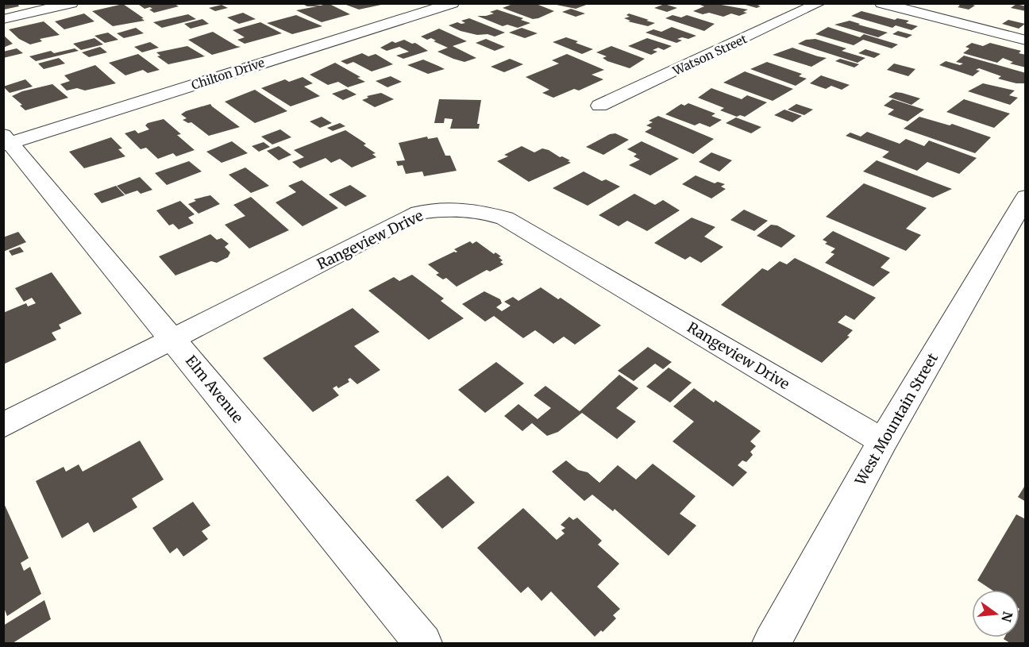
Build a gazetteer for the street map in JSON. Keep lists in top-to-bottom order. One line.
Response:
{"streets":{"street":["Watson Street","Chilton Drive","Rangeview Drive","Elm Avenue","West Mountain Street"]},"crossings":[["Chilton Drive","Elm Avenue"],["Rangeview Drive","Elm Avenue"],["Rangeview Drive","West Mountain Street"]],"north":"right"}
